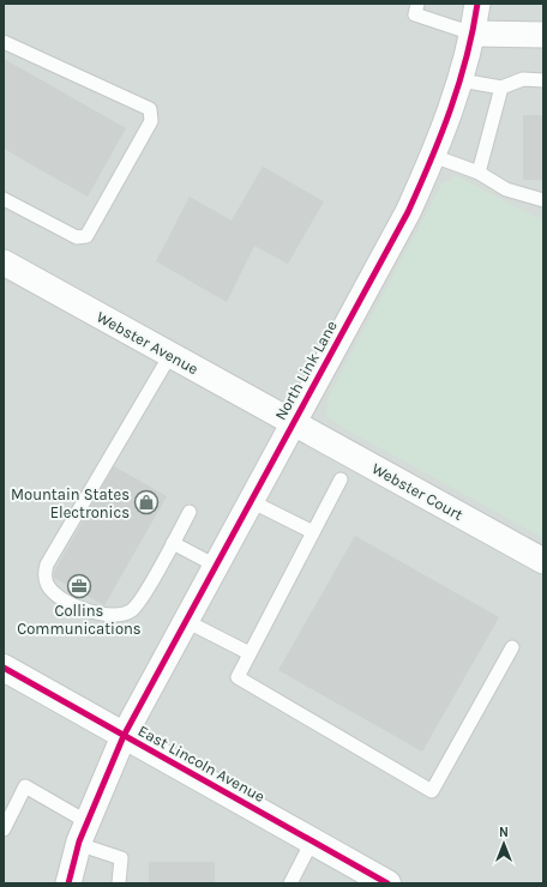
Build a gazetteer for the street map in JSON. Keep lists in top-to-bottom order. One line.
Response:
{"streets":{"street":["Webster Avenue","North Link Lane","Webster Court","East Lincoln Avenue"]},"crossings":[["Webster Avenue","North Link Lane"],["Webster Avenue","Webster Court"],["North Link Lane","Webster Court"],["North Link Lane","East Lincoln Avenue"]],"places":{"shop":["Mountain States Electronics"],"office":["Collins Communications"]},"north":"top"}
